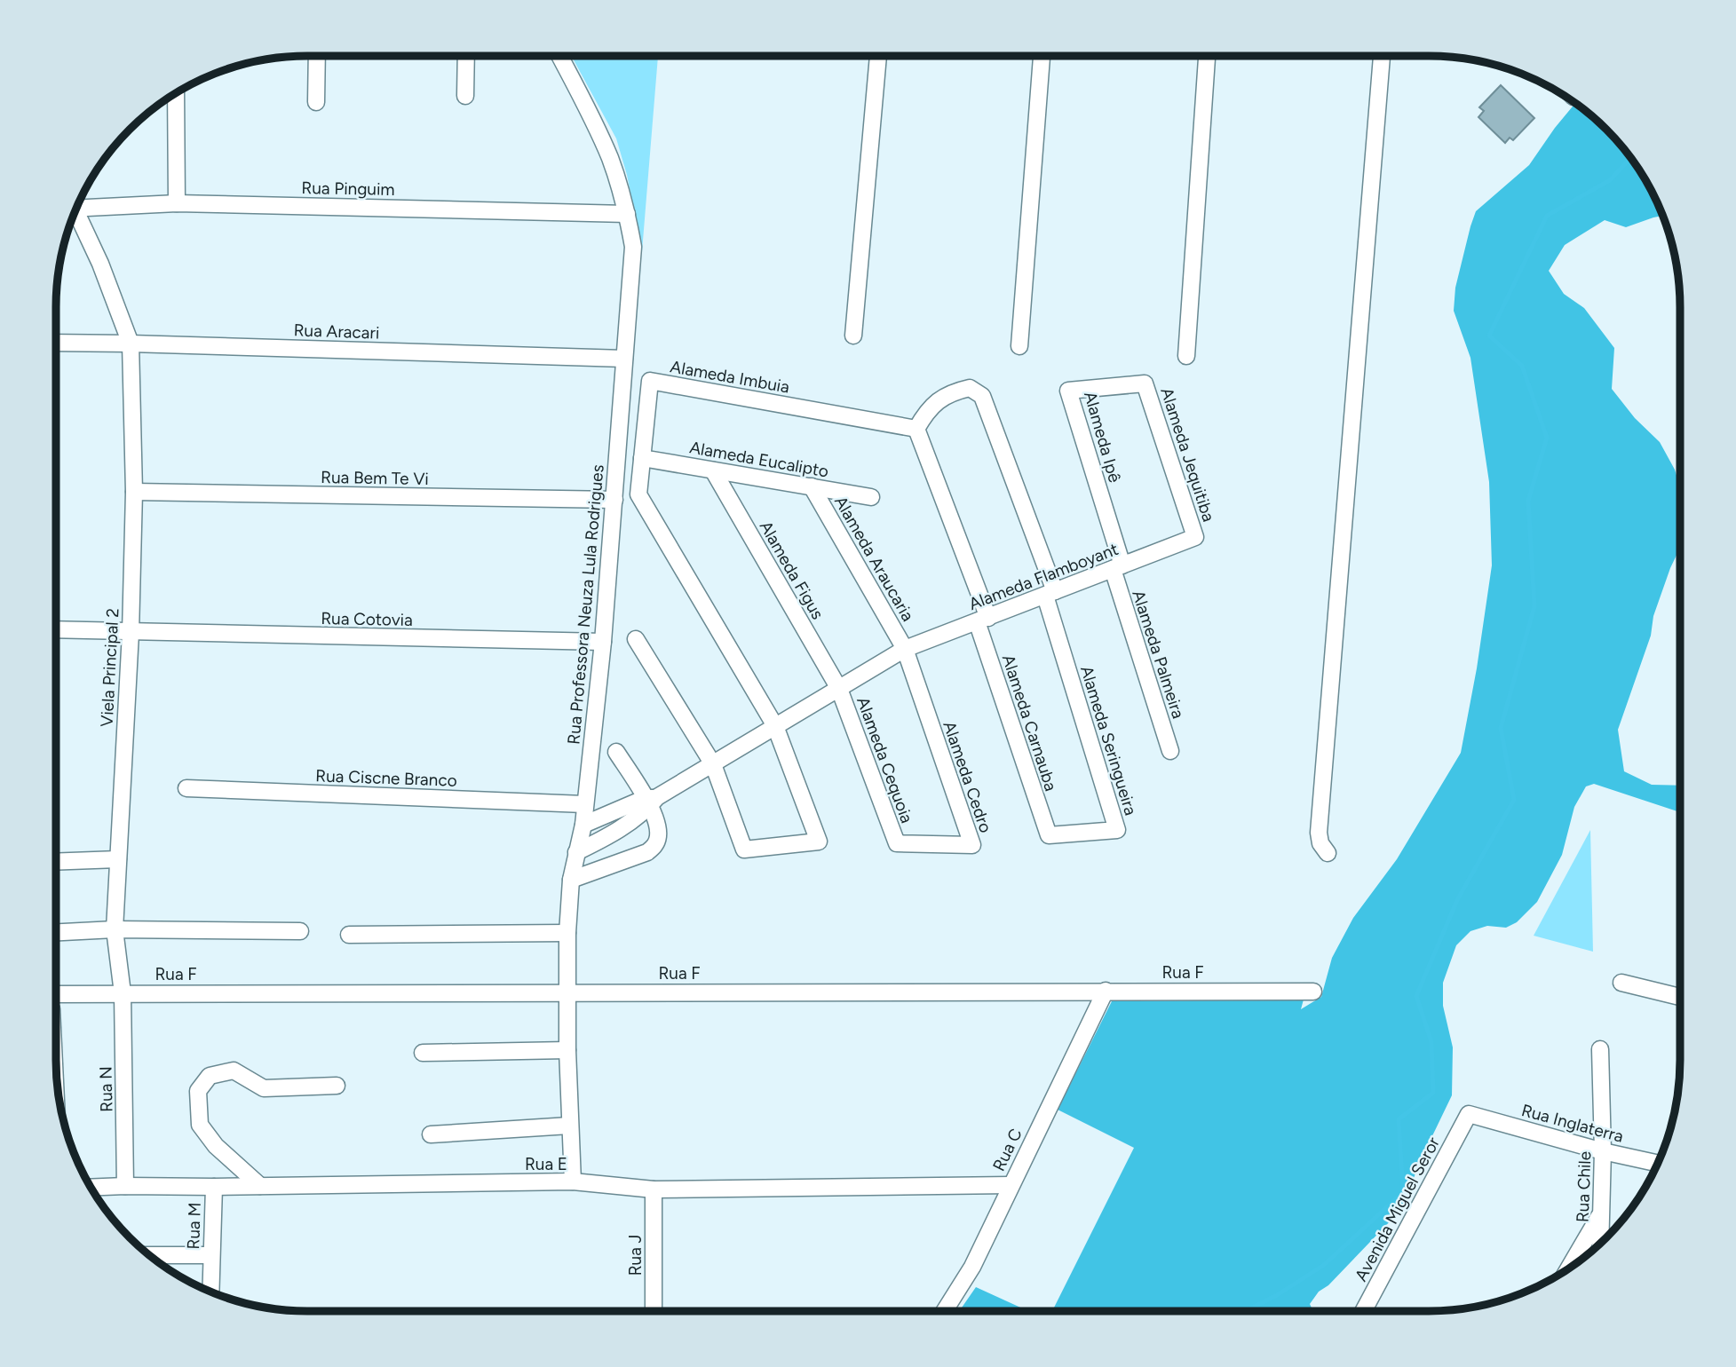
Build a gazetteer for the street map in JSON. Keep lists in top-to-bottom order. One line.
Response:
{"streets":{"street":["Rua Pinguim","Rua Aracari","Alameda Imbuia","Alameda Ipê","Alameda Jequitiba","Alameda Eucalipto","Rua Bem Te Vi","Alameda Araucaria","Alameda Figus","Alameda Flamboyant","Rua Professora Neuza Lula Rodrigues","Rua Cotovia","Alameda Palmeira","Viela Principal 2","Alameda Carnauba","Alameda Seringueira","Alameda Cequoia","Alameda Cedro","Rua Ciscne Branco","Rua F","Rua N","Rua Inglaterra","Rua C","Rua E","Rua Chile","Avenida Miguel Seror","Rua M","Rua J"]},"crossings":[["Rua Pinguim","Rua Professora Neuza Lula Rodrigues"],["Rua Aracari","Rua Professora Neuza Lula Rodrigues"],["Rua Aracari","Viela Principal 2"],["Alameda Imbuia","Alameda Eucalipto"],["Alameda Imbuia","Alameda Flamboyant"],["Alameda Imbuia","Alameda Carnauba"],["Alameda Ipê","Alameda Jequitiba"],["Alameda Ipê","Alameda Flamboyant"],["Alameda Ipê","Alameda Palmeira"],["Alameda Jequitiba","Alameda Flamboyant"],["Alameda Eucalipto","Alameda Araucaria"],["Alameda Eucalipto","Alameda Figus"],["Rua Bem Te Vi","Rua Professora Neuza Lula Rodrigues"],["Rua Bem Te Vi","Viela Principal 2"],["Alameda Araucaria","Alameda Flamboyant"],["Alameda Araucaria","Alameda Cedro"],["Alameda Figus","Alameda Flamboyant"],["Alameda Figus","Alameda Cequoia"],["Alameda Flamboyant","Alameda Palmeira"],["Alameda Flamboyant","Alameda Carnauba"],["Alameda Flamboyant","Alameda Seringueira"],["Alameda Flamboyant","Alameda Cequoia"],["Alameda Flamboyant","Alameda Cedro"],["Rua Professora Neuza Lula Rodrigues","Rua Cotovia"],["Rua Professora Neuza Lula Rodrigues","Rua Ciscne Branco"],["Rua Professora Neuza Lula Rodrigues","Rua F"],["Rua Professora Neuza Lula Rodrigues","Rua E"],["Rua Cotovia","Viela Principal 2"],["Viela Principal 2","Rua F"],["Viela Principal 2","Rua N"],["Alameda Carnauba","Alameda Seringueira"],["Alameda Cequoia","Alameda Cedro"],["Rua F","Rua N"],["Rua F","Rua C"],["Rua N","Rua E"],["Rua Inglaterra","Rua Chile"],["Rua Inglaterra","Avenida Miguel Seror"],["Rua C","Rua E"],["Rua E","Rua M"],["Rua E","Rua J"]]}
